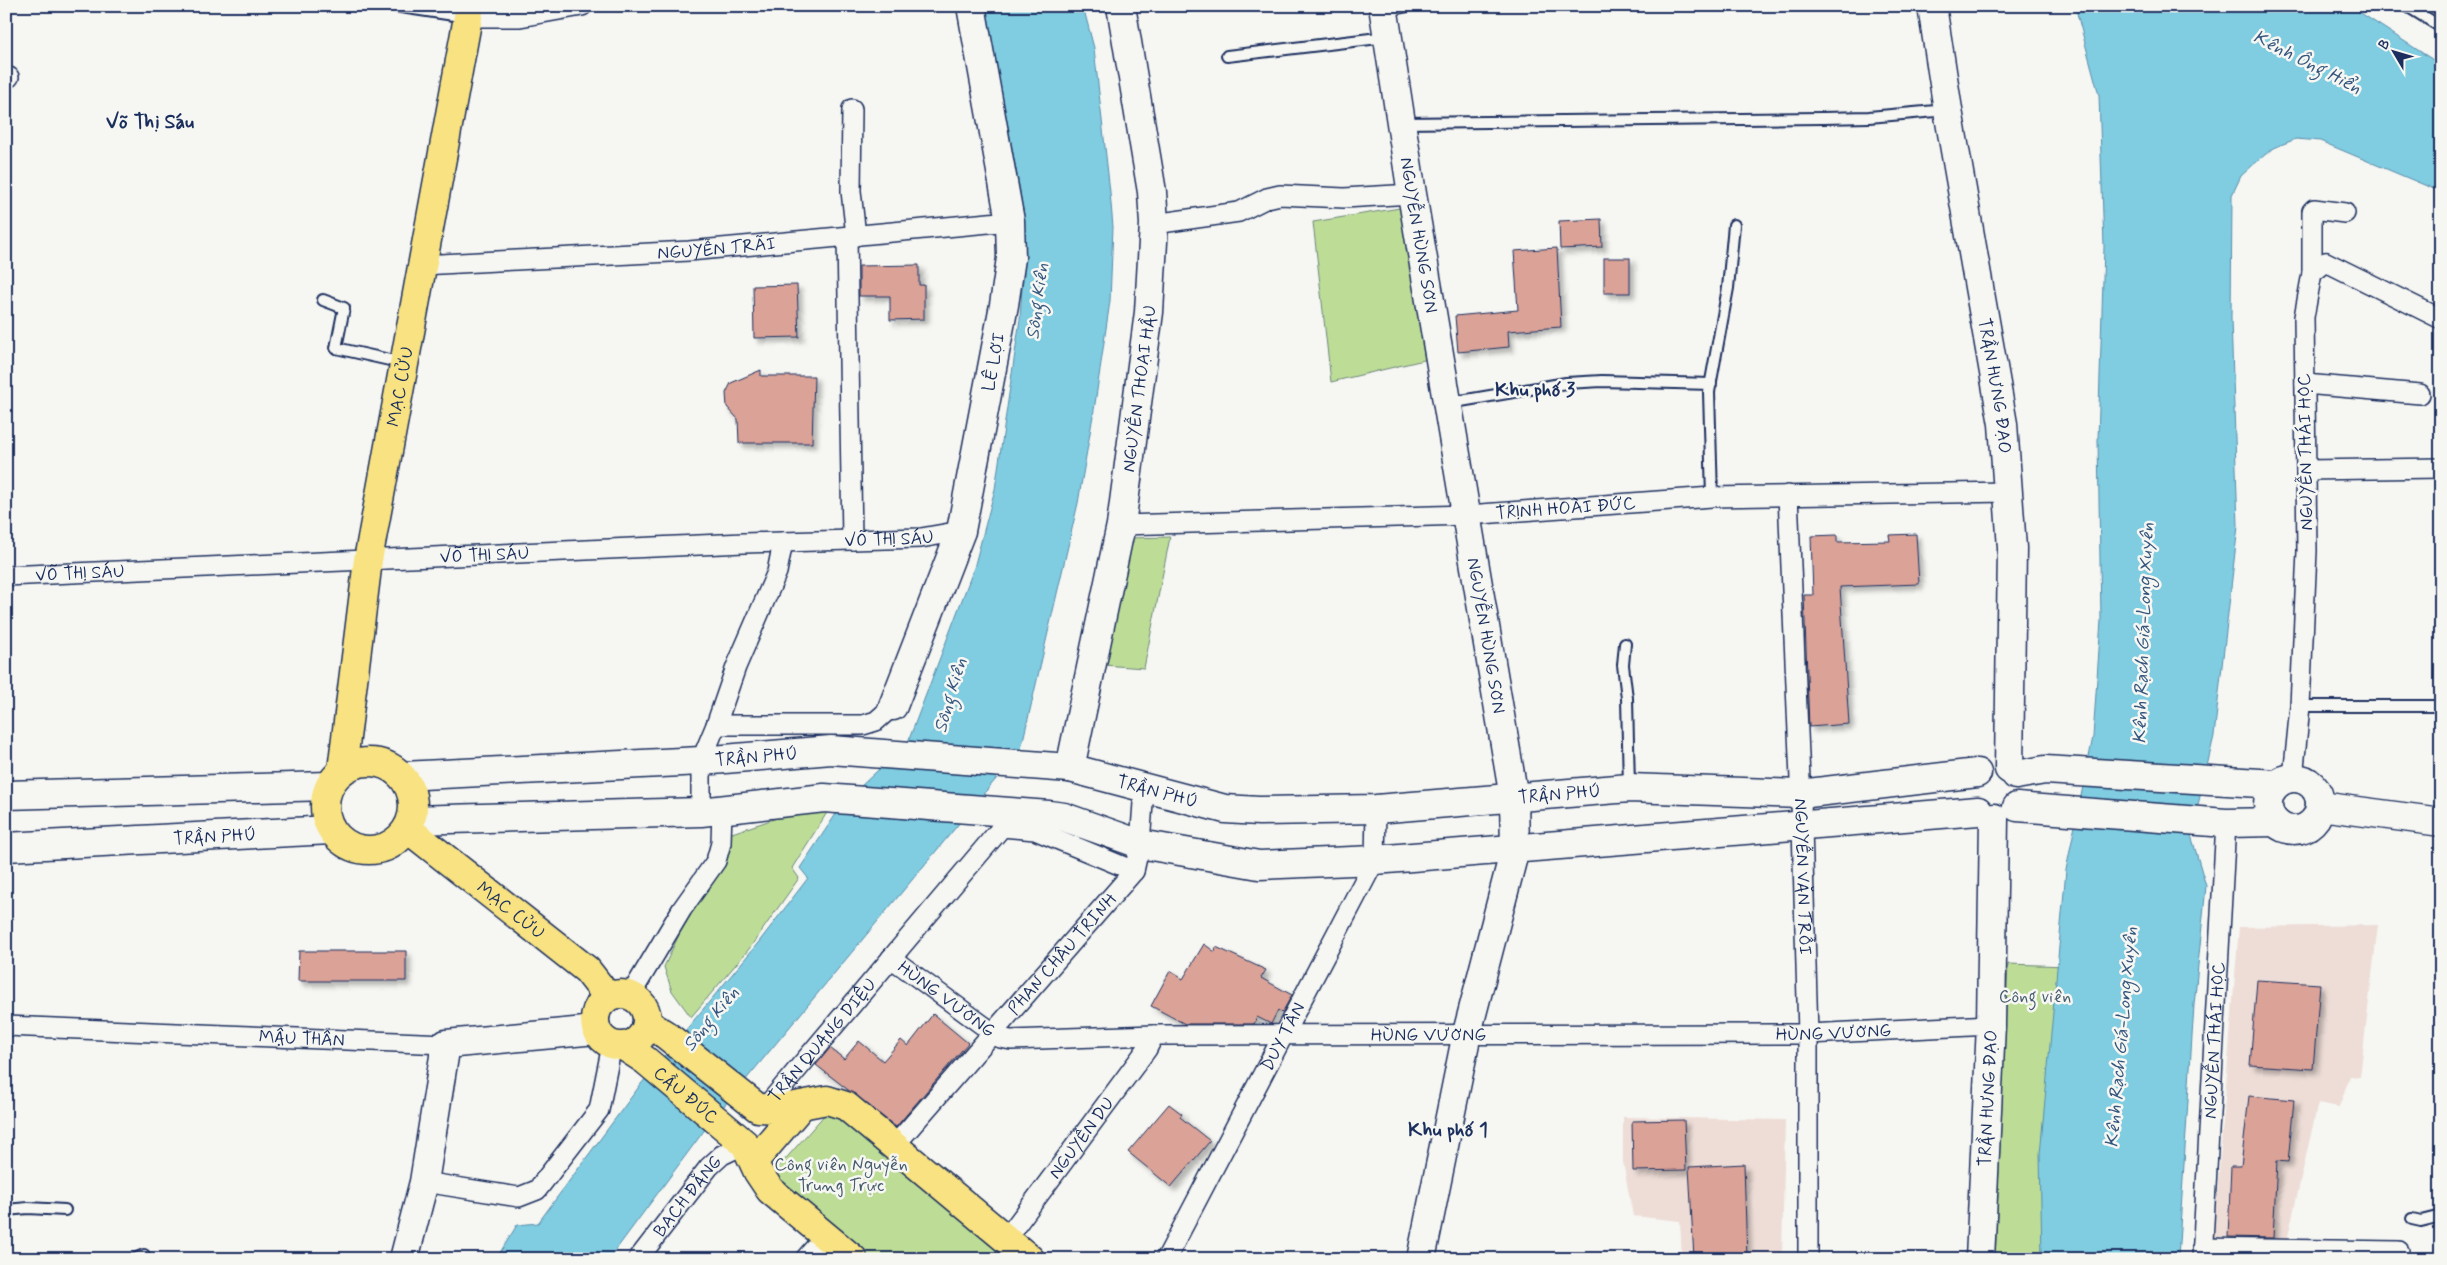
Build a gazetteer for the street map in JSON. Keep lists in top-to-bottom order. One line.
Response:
{"streets":{"main road":["NGUYỄN HÙNG SƠN","LÊ LỢI","TRẦN HƯNG ĐẠO","MẠC CỬU","NGUYỄN THOẠI HẦU","TRẦN PHÚ","MẬU THÂN","CẦU ĐÚC"],"street":["NGUYỄN TRÃI","NGUYỄN THÁI HỌC","TRỊNH HOÀI ĐỨC","VÕ THỊ SÁU","NGUYỄN VĂN TRỖI","PHAN CHÂU TRINH","HÙNG VƯƠNG","DUY TÂN","TRẦN QUANG DIỆU","NGUYỄN DU","BẠCH ĐẰNG"]},"crossings":[["NGUYỄN HÙNG SƠN","TRỊNH HOÀI ĐỨC"],["NGUYỄN HÙNG SƠN","TRẦN PHÚ"],["NGUYỄN HÙNG SƠN","HÙNG VƯƠNG"],["NGUYỄN TRÃI","LÊ LỢI"],["NGUYỄN TRÃI","MẠC CỬU"],["LÊ LỢI","VÕ THỊ SÁU"],["TRẦN HƯNG ĐẠO","TRỊNH HOÀI ĐỨC"],["TRẦN HƯNG ĐẠO","TRẦN PHÚ"],["TRẦN HƯNG ĐẠO","HÙNG VƯƠNG"],["MẠC CỬU","VÕ THỊ SÁU"],["MẠC CỬU","TRẦN PHÚ"],["MẠC CỬU","CẦU ĐÚC"],["NGUYỄN THOẠI HẦU","TRỊNH HOÀI ĐỨC"],["NGUYỄN THOẠI HẦU","TRẦN PHÚ"],["TRỊNH HOÀI ĐỨC","NGUYỄN VĂN TRỖI"],["TRẦN PHÚ","NGUYỄN VĂN TRỖI"],["TRẦN PHÚ","PHAN CHÂU TRINH"],["TRẦN PHÚ","DUY TÂN"],["NGUYỄN VĂN TRỖI","HÙNG VƯƠNG"],["PHAN CHÂU TRINH","HÙNG VƯƠNG"],["PHAN CHÂU TRINH","TRẦN QUANG DIỆU"],["HÙNG VƯƠNG","DUY TÂN"],["HÙNG VƯƠNG","TRẦN QUANG DIỆU"],["HÙNG VƯƠNG","NGUYỄN DU"],["MẬU THÂN","CẦU ĐÚC"],["TRẦN QUANG DIỆU","CẦU ĐÚC"],["CẦU ĐÚC","BẠCH ĐẰNG"]],"districts":["Võ Thị Sáu","Khu phố 3","Khu phố 1"],"water":["Kênh Ông Hiển","Sông Kiên","Kênh Rạch Giá-Long Xuyên"],"parks":["Công viên","Công viên Nguyễn Trung Trực"],"north":"top left"}
